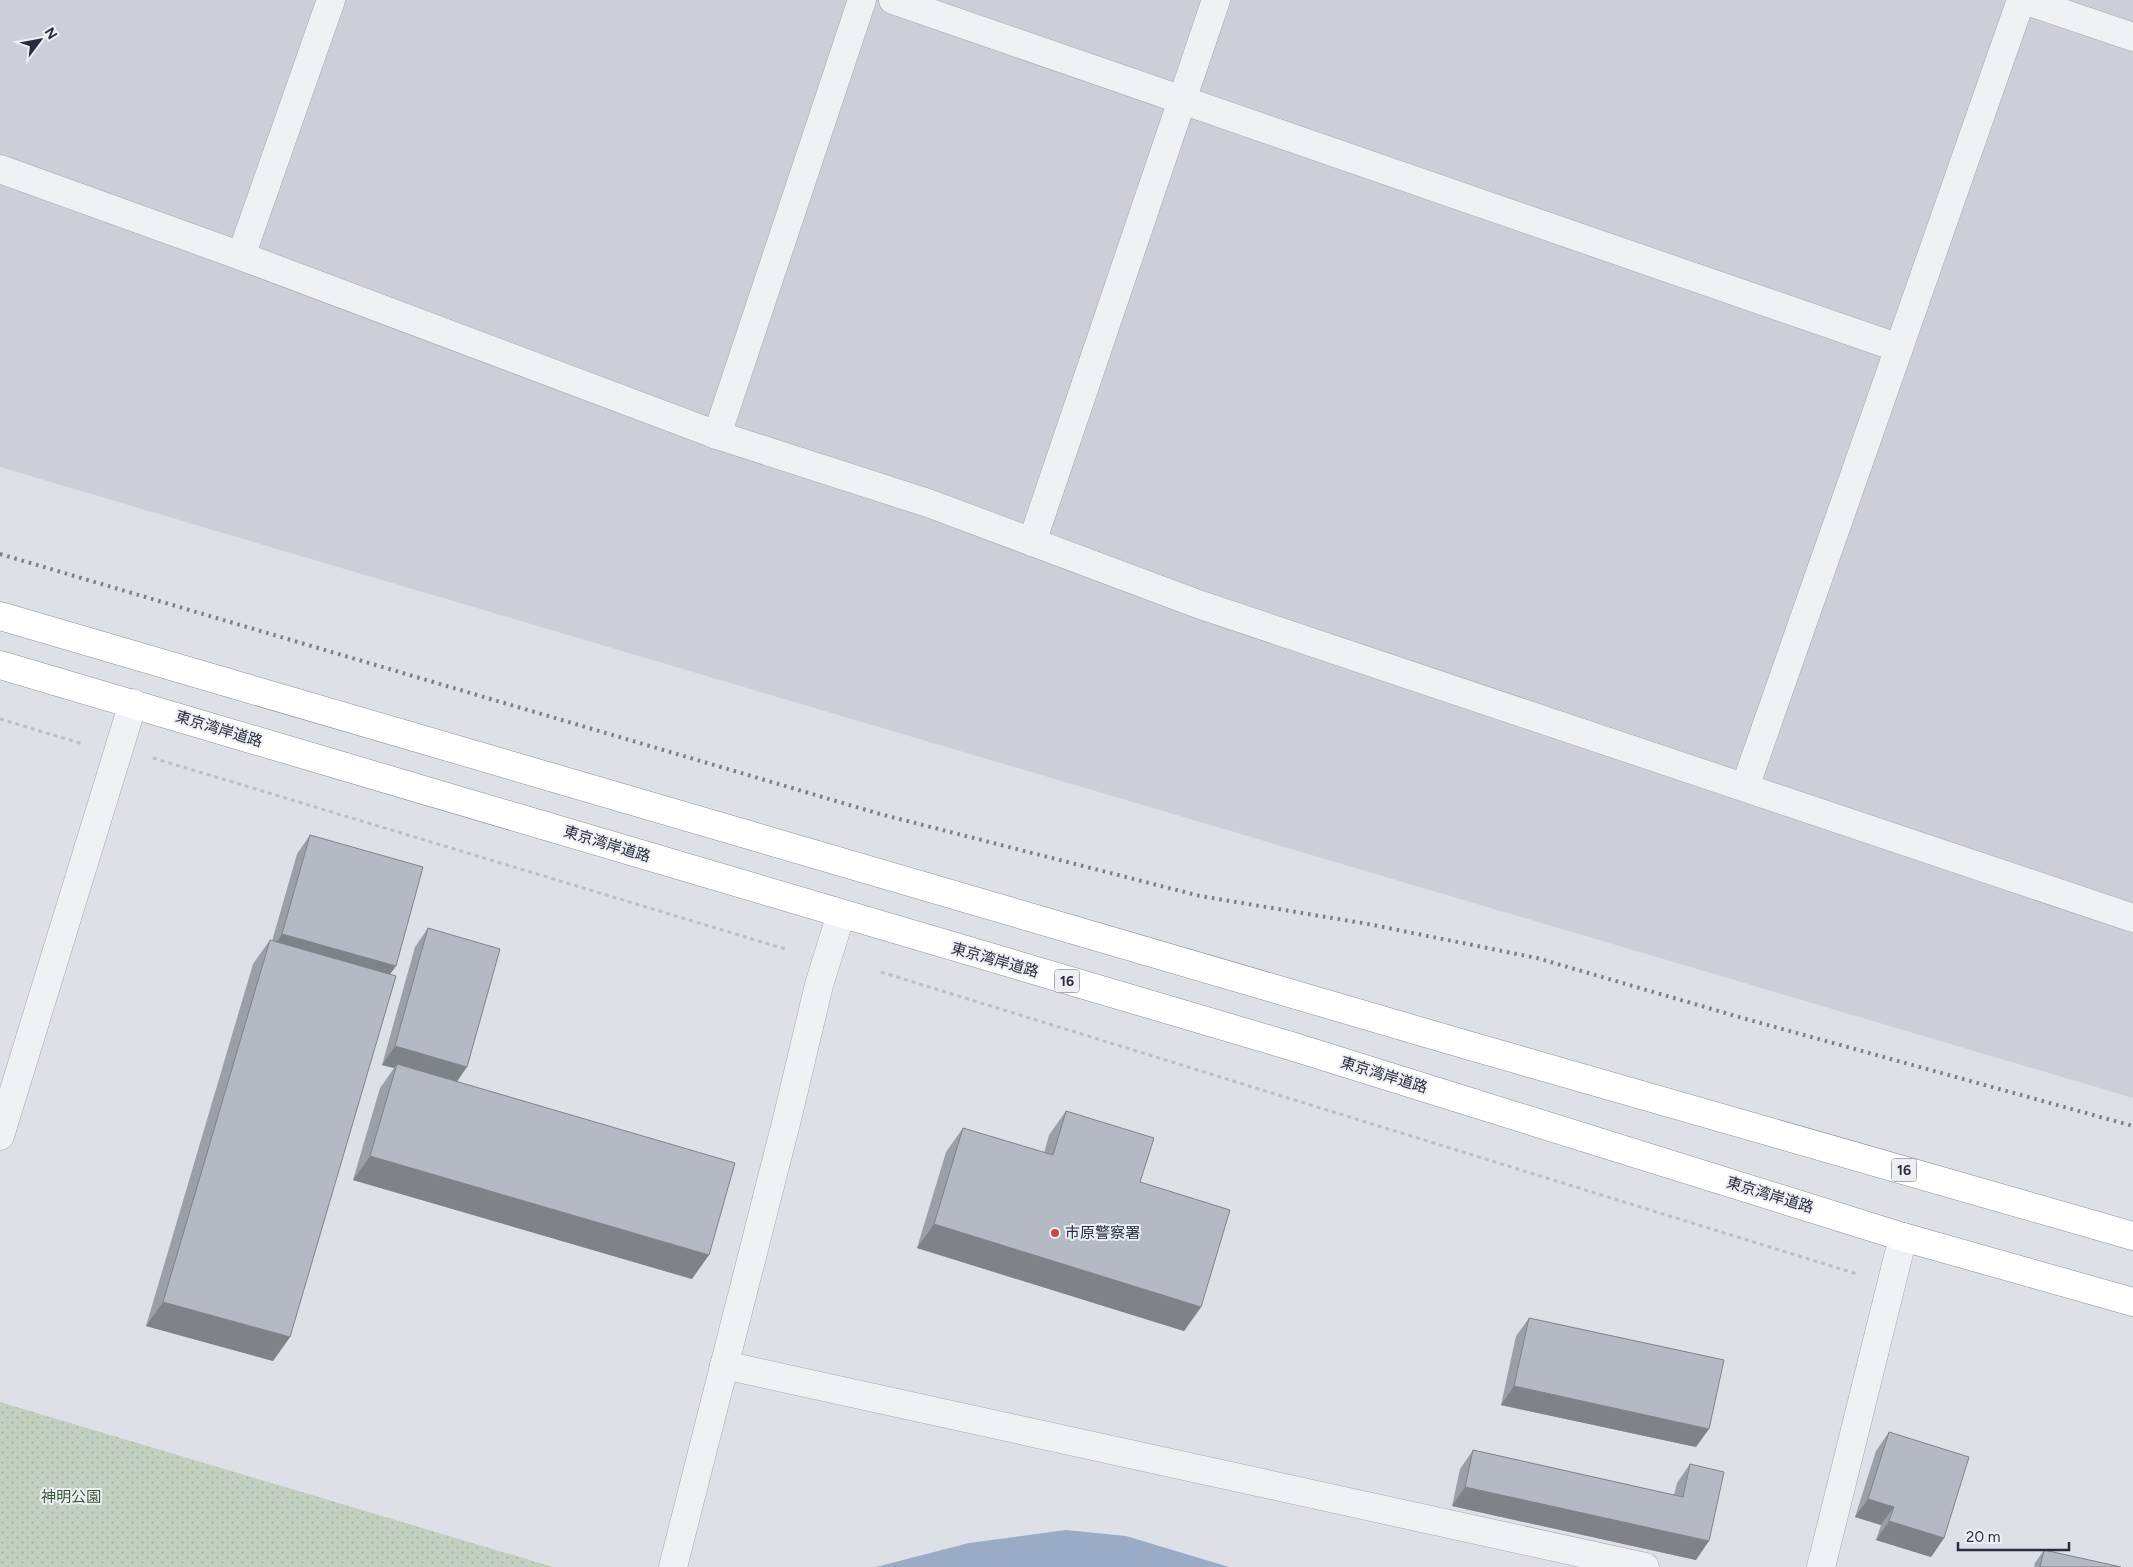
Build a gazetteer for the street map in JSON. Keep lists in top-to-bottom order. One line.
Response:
{"streets":{"highway":["東京湾岸道路","16"]},"parks":["神明公園"],"places":["市原警察署"],"scale_bar":"20 m","north":"top right"}
